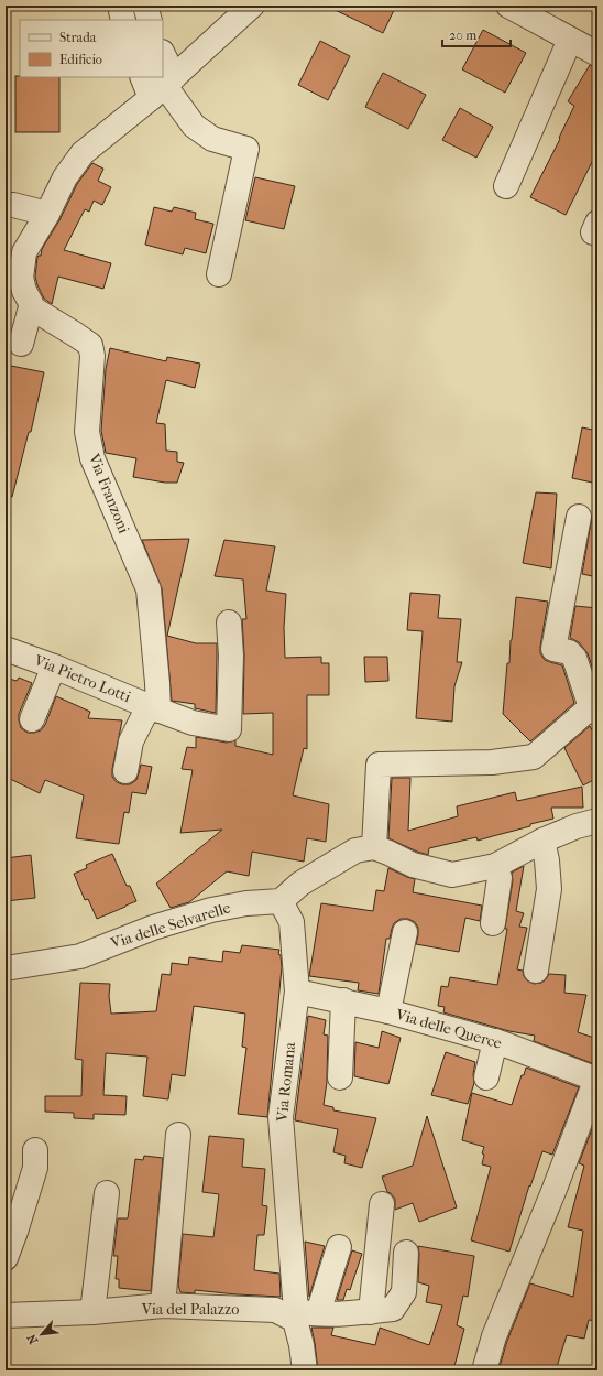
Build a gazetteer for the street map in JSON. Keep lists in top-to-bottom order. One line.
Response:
{"streets":{"street":["Via Franzoni","Via Pietro Lotti","Via delle Selvarelle","Via delle Querce","Via Romana","Via del Palazzo"]},"crossings":[["Via Franzoni","Via Pietro Lotti"],["Via delle Selvarelle","Via Romana"],["Via delle Querce","Via Romana"],["Via Romana","Via del Palazzo"]],"legend":["Strada","Edificio"],"scale_bar":"20 m","north":"bottom left"}
